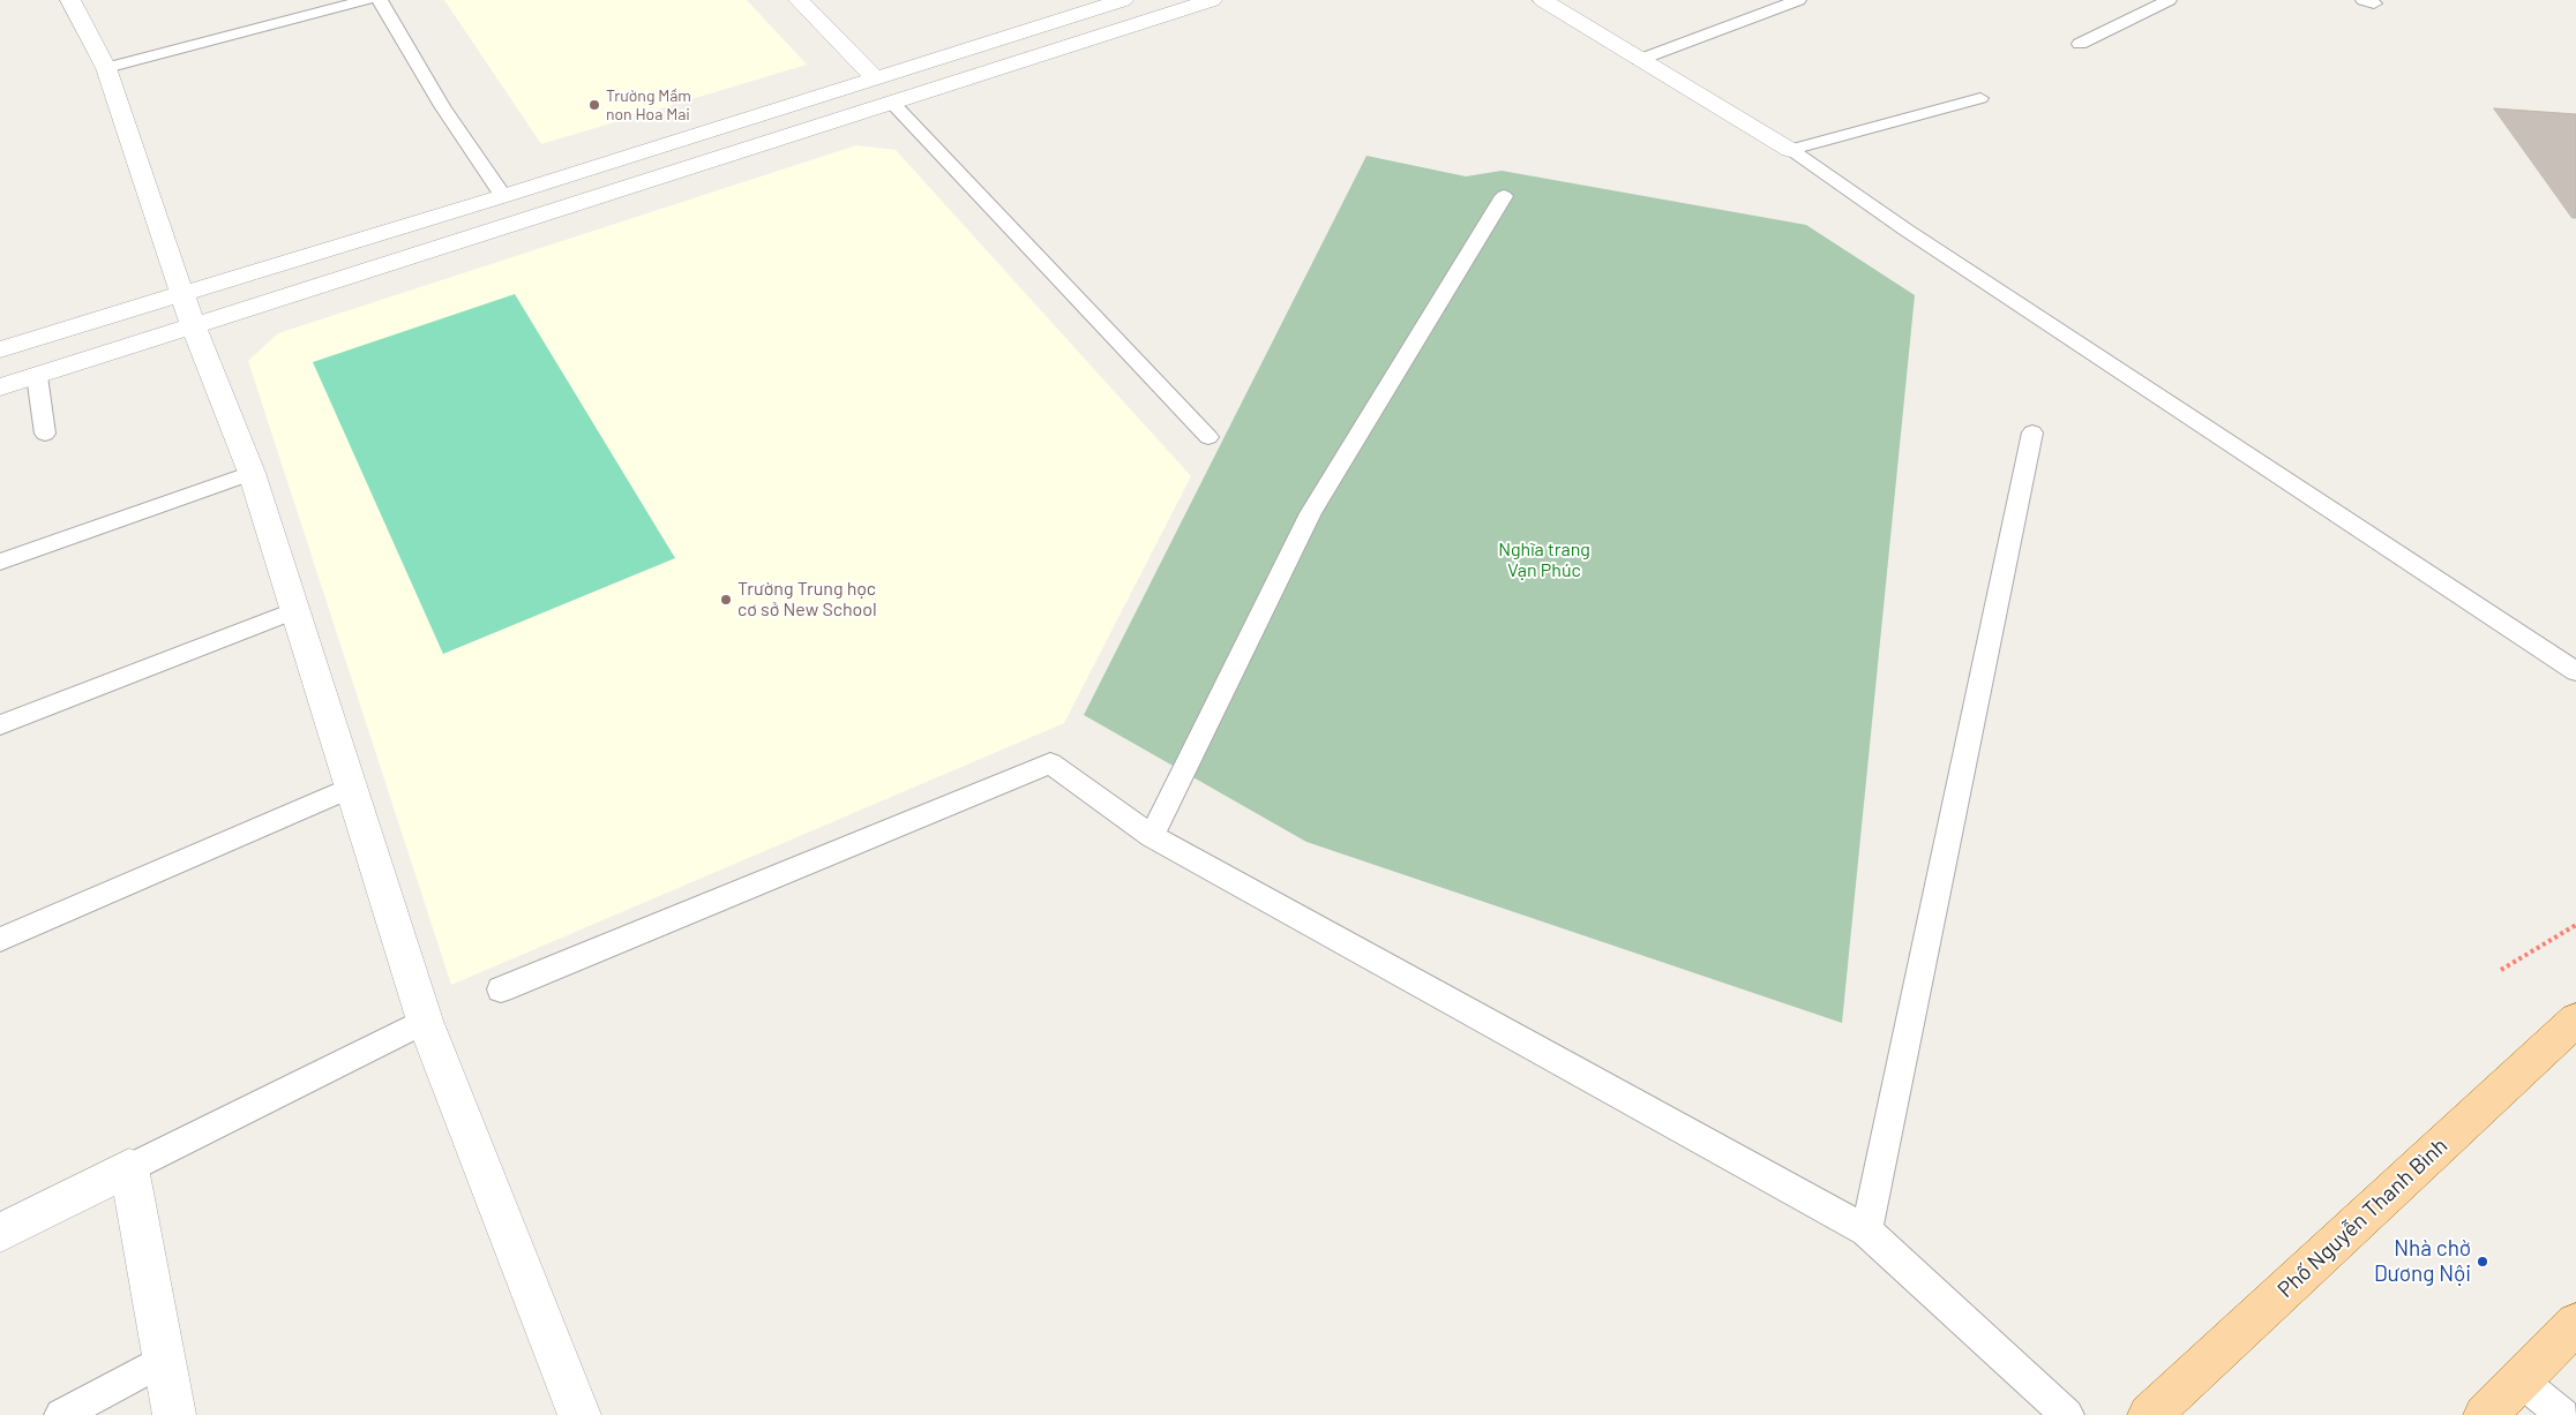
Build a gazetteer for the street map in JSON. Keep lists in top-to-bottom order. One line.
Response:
{"streets":{"main road":["Phố Nguyễn Thanh Bình"]},"parks":["Nghĩa trang Vạn Phúc"],"places":["Trường Mầm non Hoa Mai","Trường Trung học cơ sở New School","Nhà chờ Dương Nội"]}
